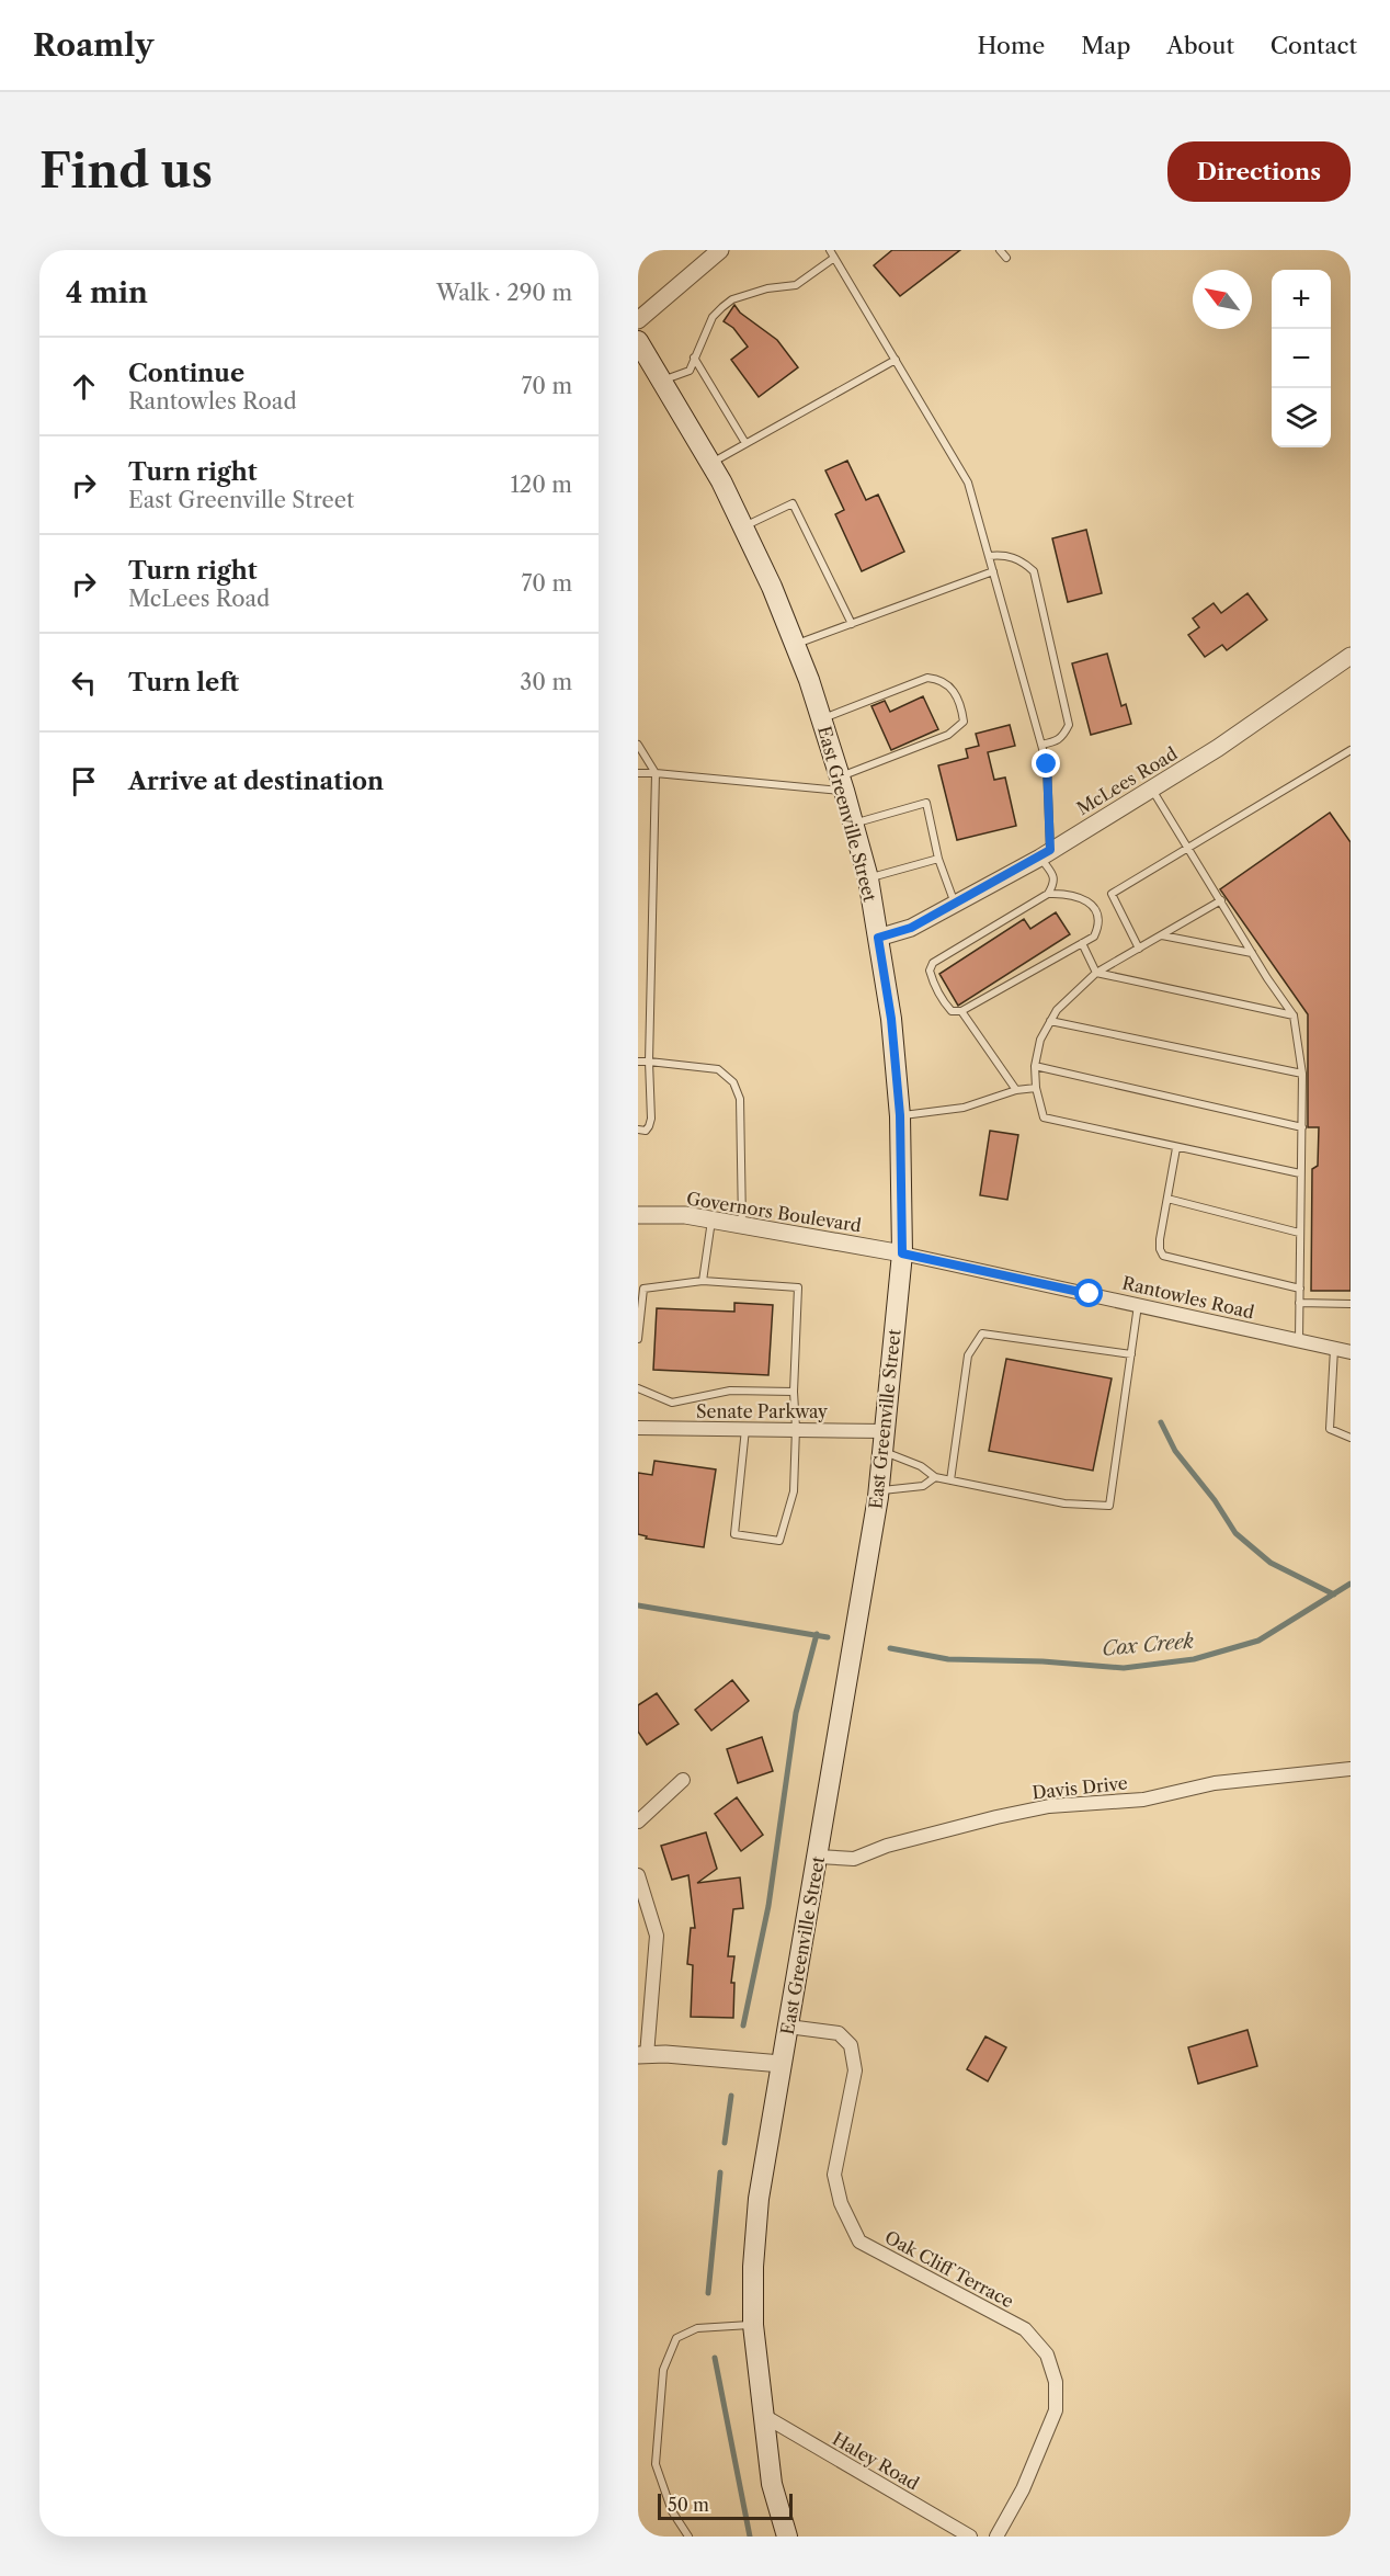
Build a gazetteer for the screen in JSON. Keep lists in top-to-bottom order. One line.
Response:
{"streets":{"main road":["East Greenville Street"],"street":["McLees Road","Governors Boulevard","Rantowles Road","Senate Parkway","Davis Drive","Oak Cliff Terrace","Haley Road"]},"crossings":[["McLees Road","East Greenville Street"],["East Greenville Street","Governors Boulevard"],["East Greenville Street","Rantowles Road"],["East Greenville Street","Senate Parkway"],["East Greenville Street","Davis Drive"],["East Greenville Street","Oak Cliff Terrace"],["East Greenville Street","Haley Road"],["Governors Boulevard","Rantowles Road"]],"water":["Cox Creek"],"scale_bar":"50 m","north":"top left","page":{"header":"Roamly","nav":["Home","Map","About","Contact"],"buttons":"Directions","title":"Find us","heading":["4 min","Walk · 290 m"],"map_buttons":["+","−"],"list":[["Continue","Rantowles Road","70 m"],["Turn right","East Greenville Street","120 m"],["Turn right","McLees Road","70 m"],["Turn left","30 m"],"Arrive at destination"],"scale":"50 m"}}
